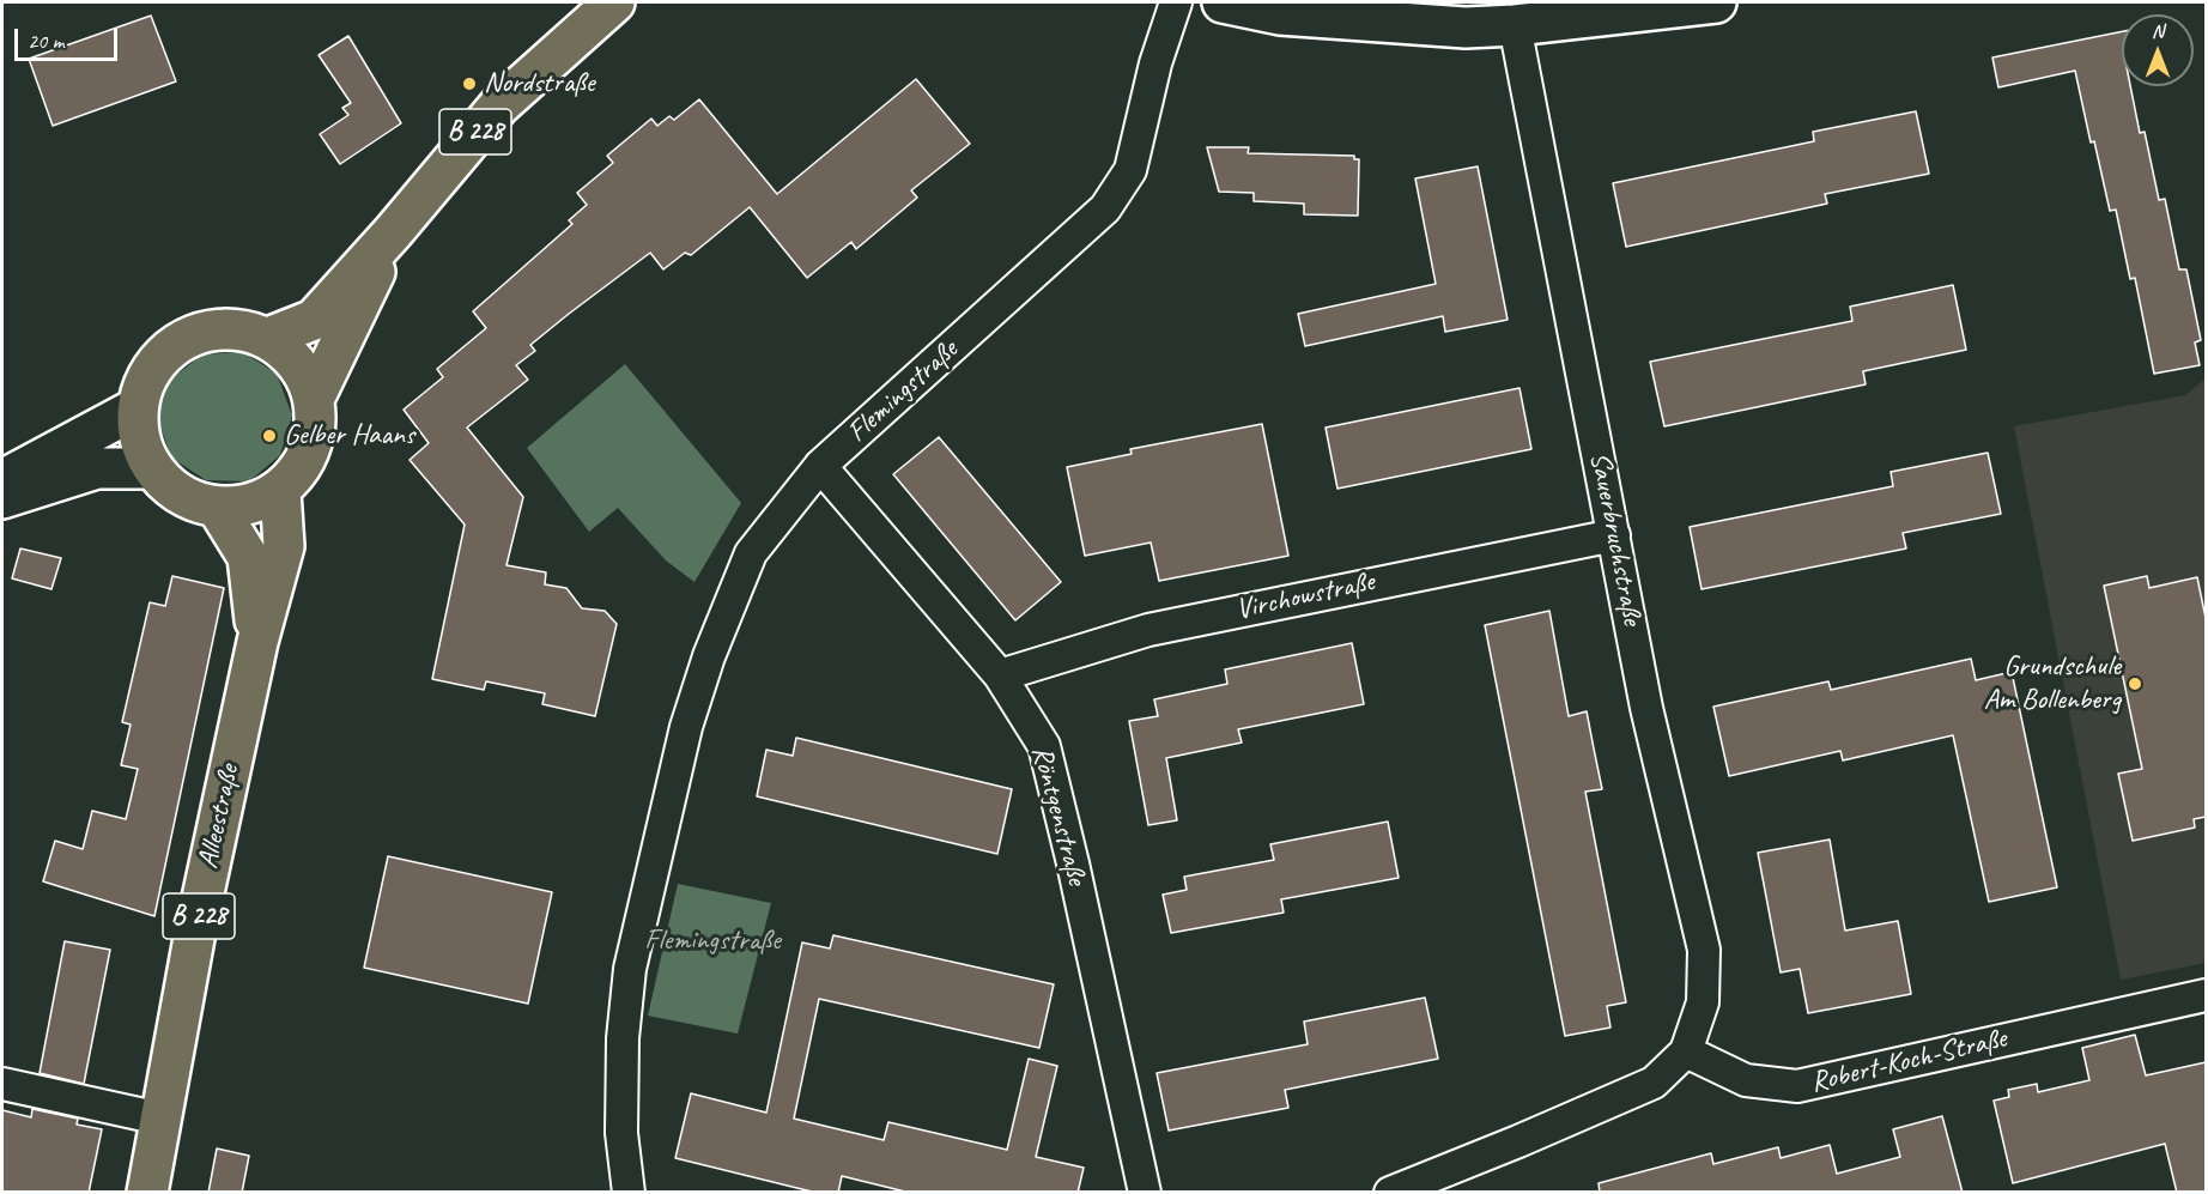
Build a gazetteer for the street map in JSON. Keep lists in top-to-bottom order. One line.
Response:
{"streets":{"main road":["B 228","Alleestraße"],"street":["Flemingstraße","Sauerbruchstraße","Virchowstraße","Röntgenstraße","Robert-Koch-Straße"]},"crossings":[["B 228","Alleestraße"],["Flemingstraße","Röntgenstraße"],["Sauerbruchstraße","Virchowstraße"],["Sauerbruchstraße","Robert-Koch-Straße"],["Virchowstraße","Röntgenstraße"]],"parks":["Flemingstraße"],"places":["Nordstraße","Gelber Haans","Grundschule Am Bollenberg"],"scale_bar":"20 m","north":"top"}
